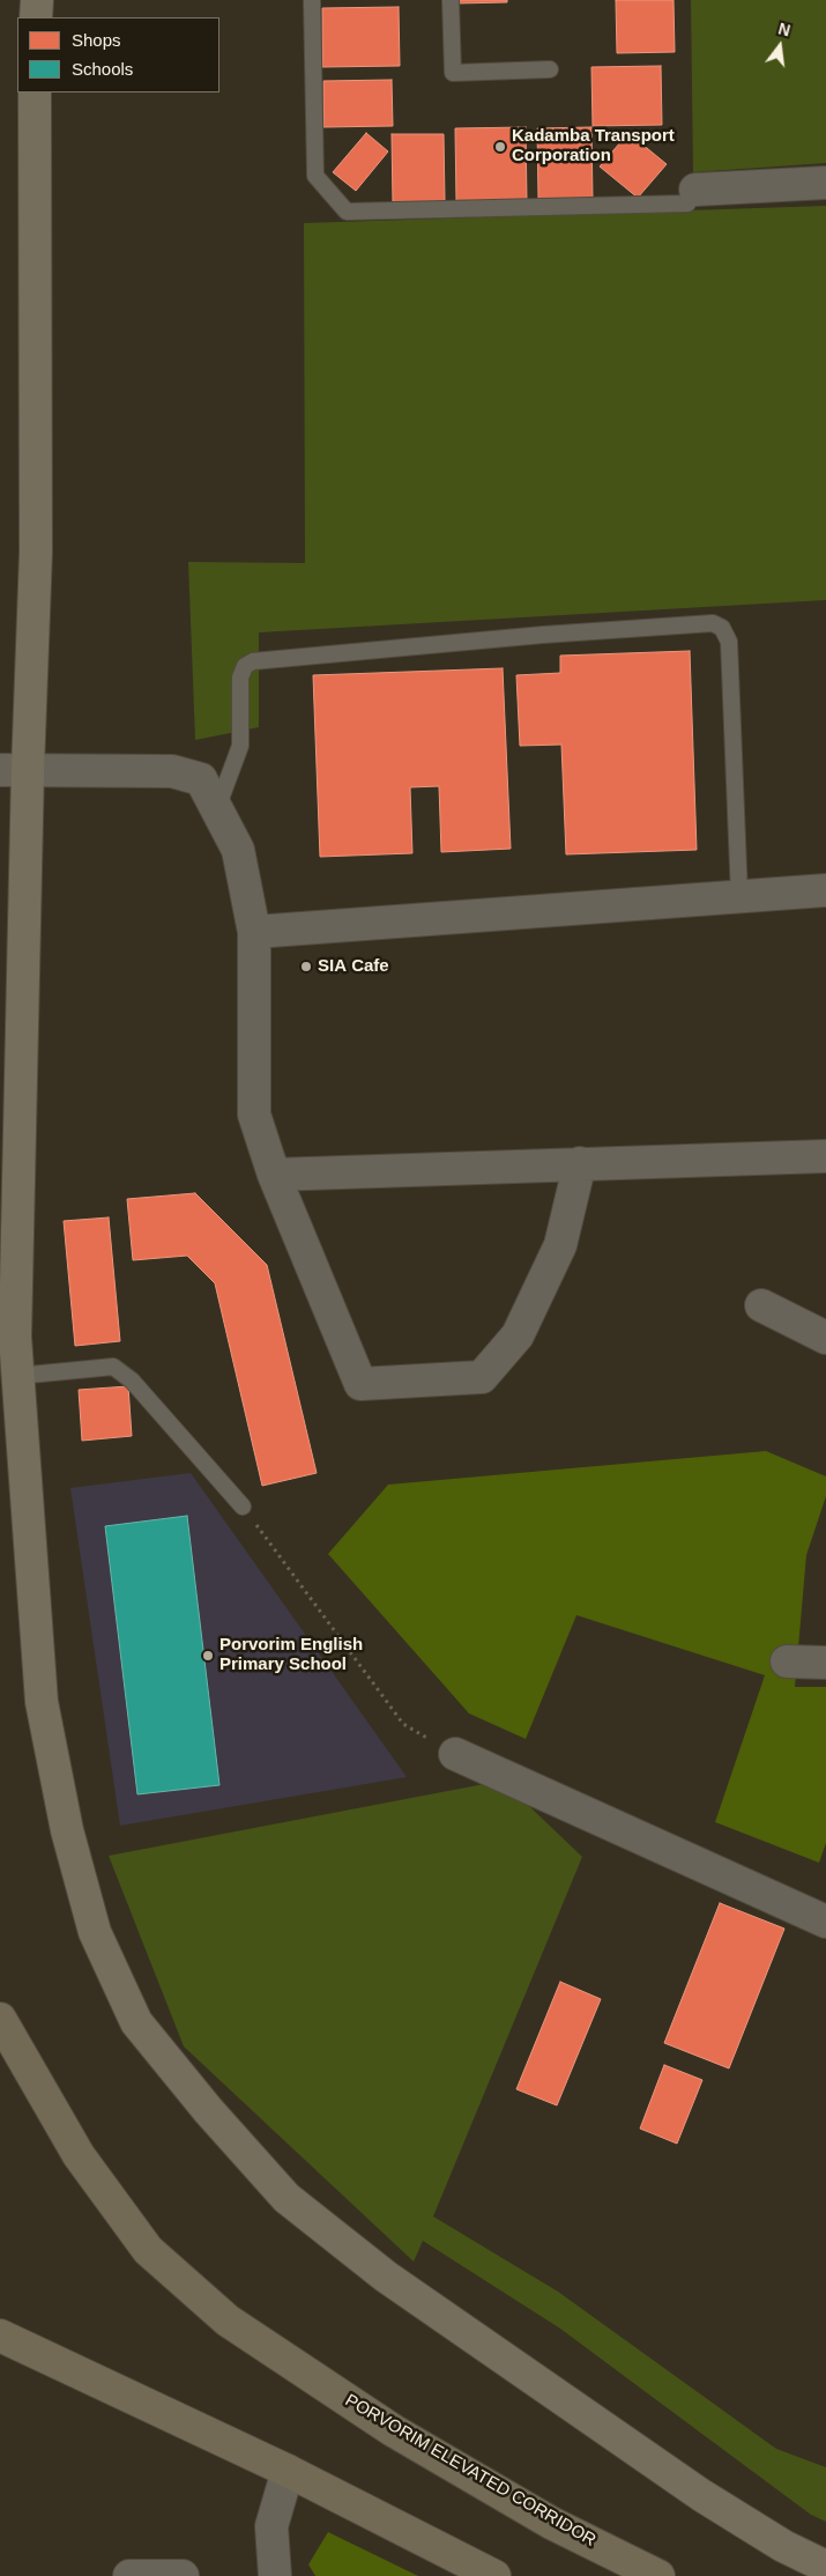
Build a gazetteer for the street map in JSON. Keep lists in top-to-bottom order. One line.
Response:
{"streets":{"highway":["PORVORIM ELEVATED CORRIDOR"]},"places":["Kadamba Transport Corporation","SIA Cafe","Porvorim English Primary School"],"legend":["Shops","Schools"],"north":"top"}
